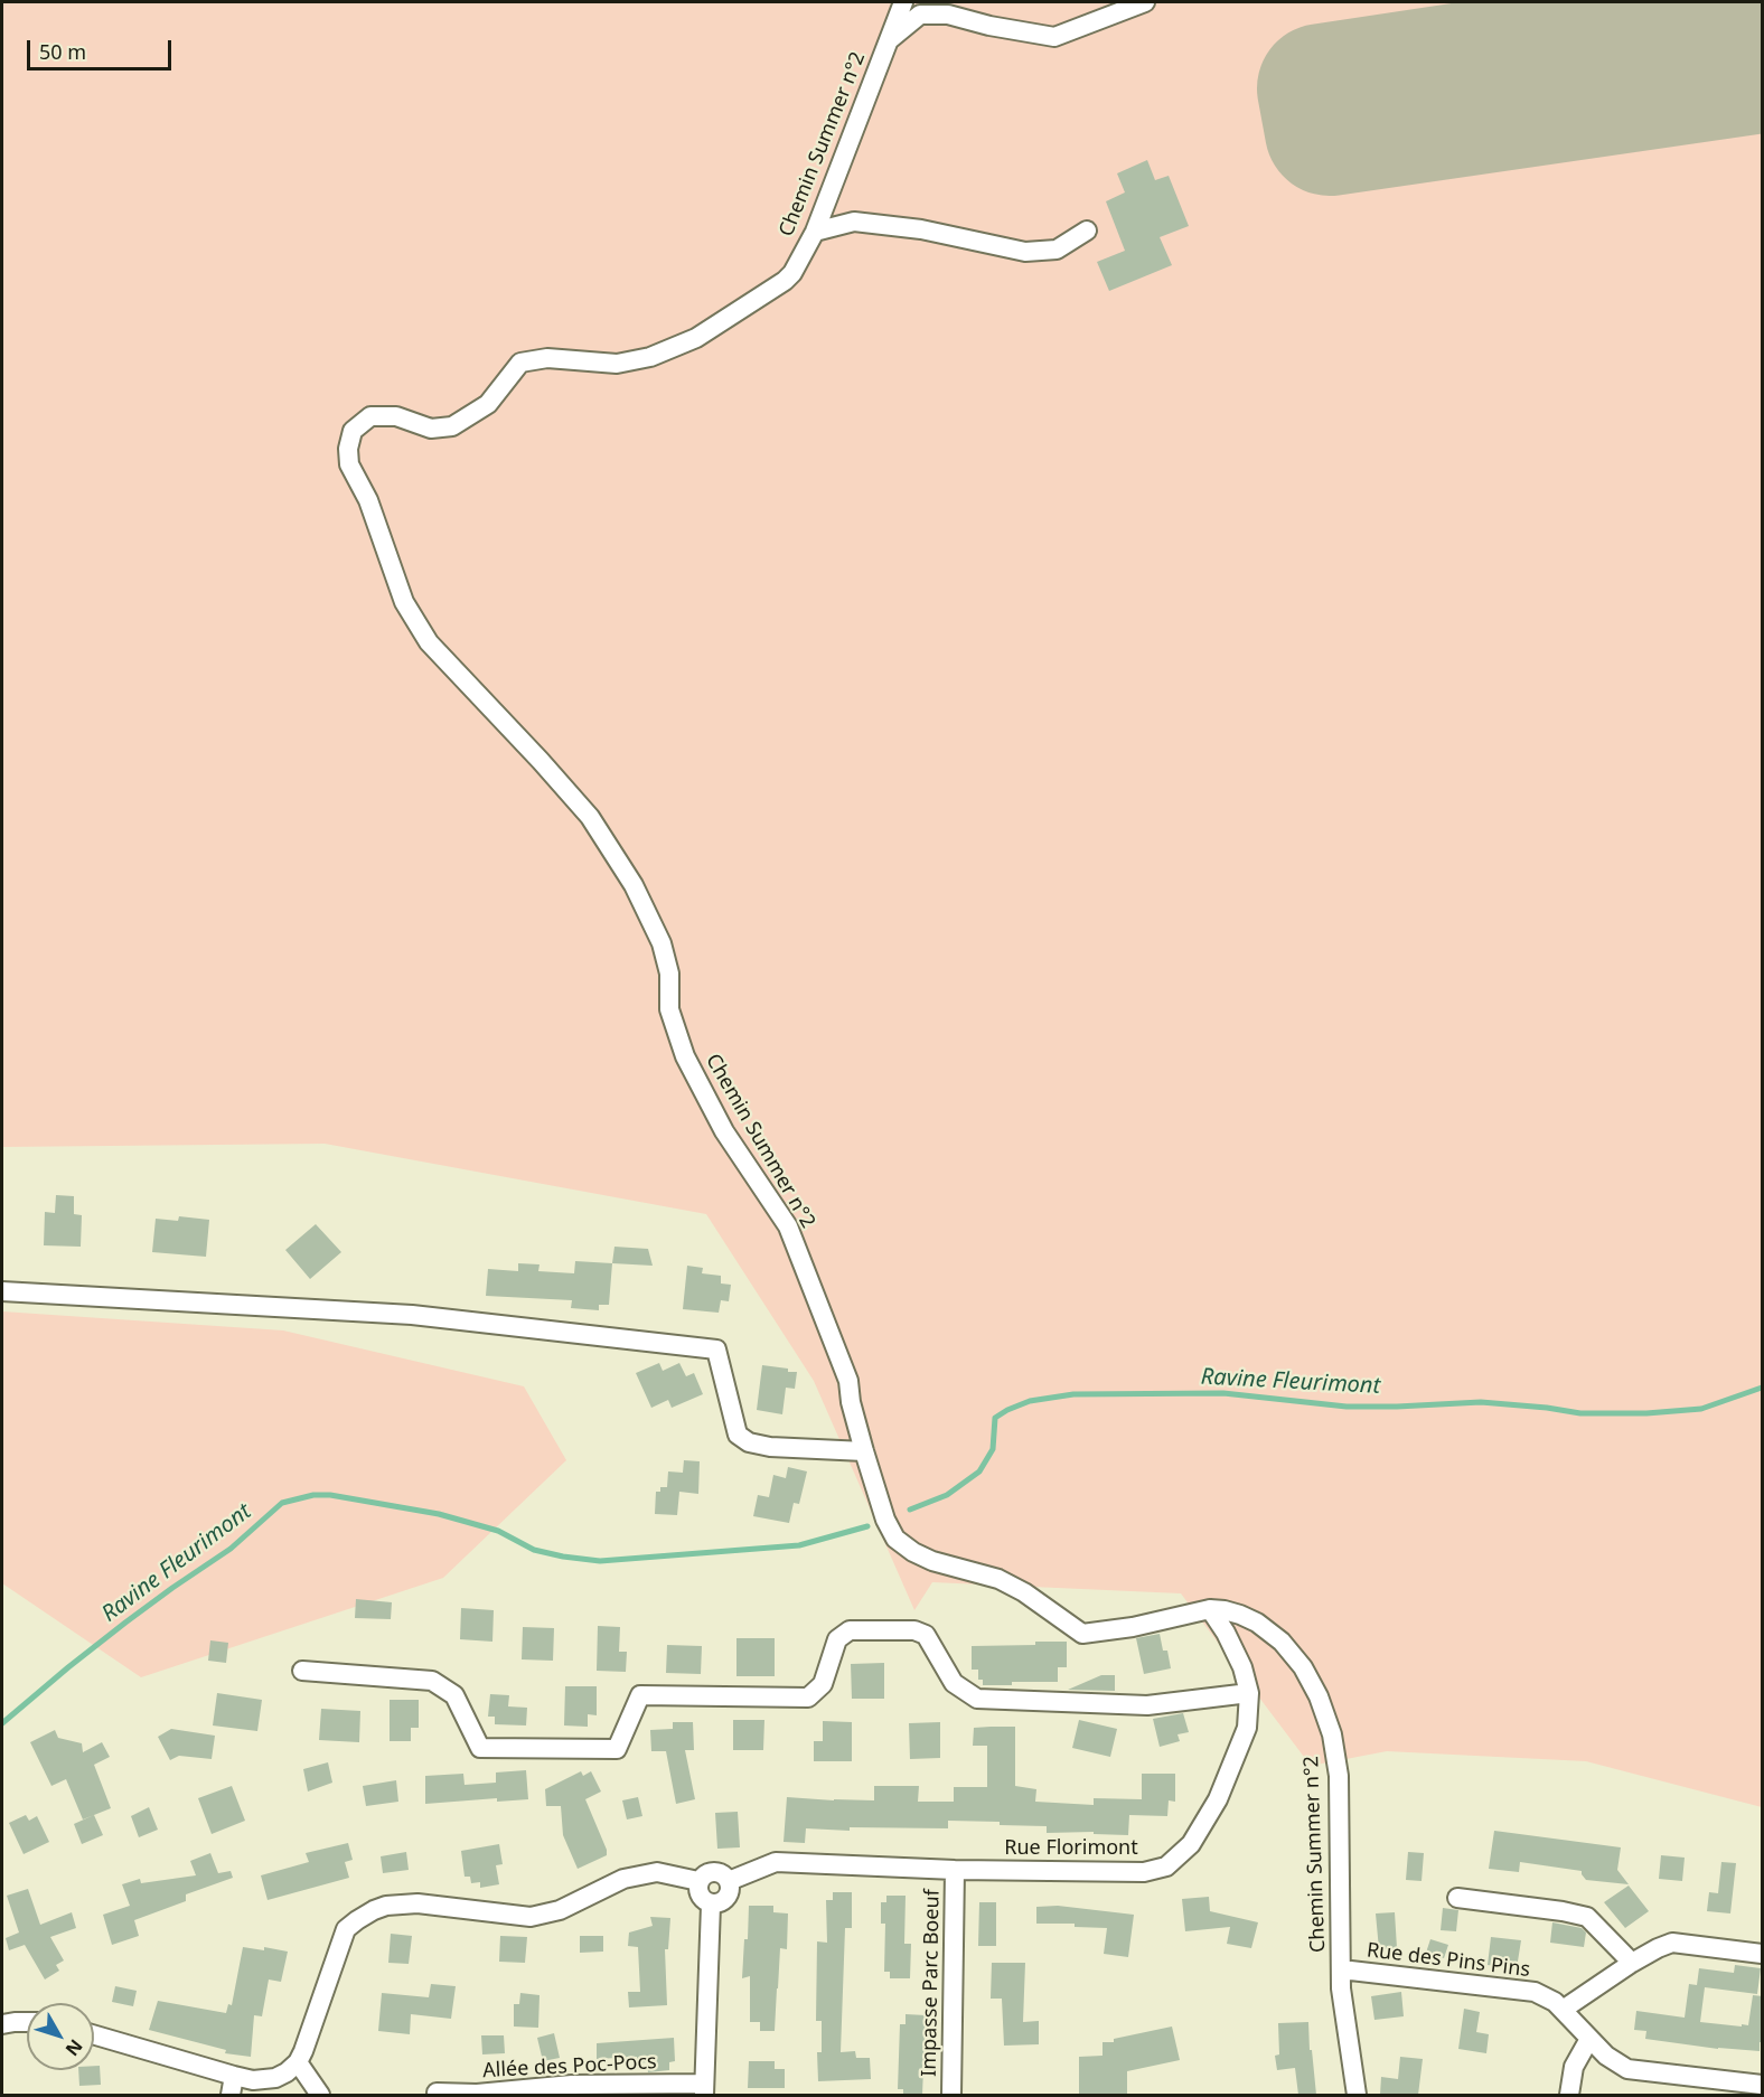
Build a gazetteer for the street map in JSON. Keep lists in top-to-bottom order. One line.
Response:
{"streets":{"street":["Chemin Summer n°2","Rue Florimont","Rue des Pins Pins","Impasse Parc Boeuf","Allée des Poc-Pocs"]},"crossings":[["Chemin Summer n°2","Rue Florimont"],["Chemin Summer n°2","Rue des Pins Pins"],["Rue Florimont","Impasse Parc Boeuf"]],"water":["Ravine Fleurimont"],"scale_bar":"50 m","north":"bottom right"}
